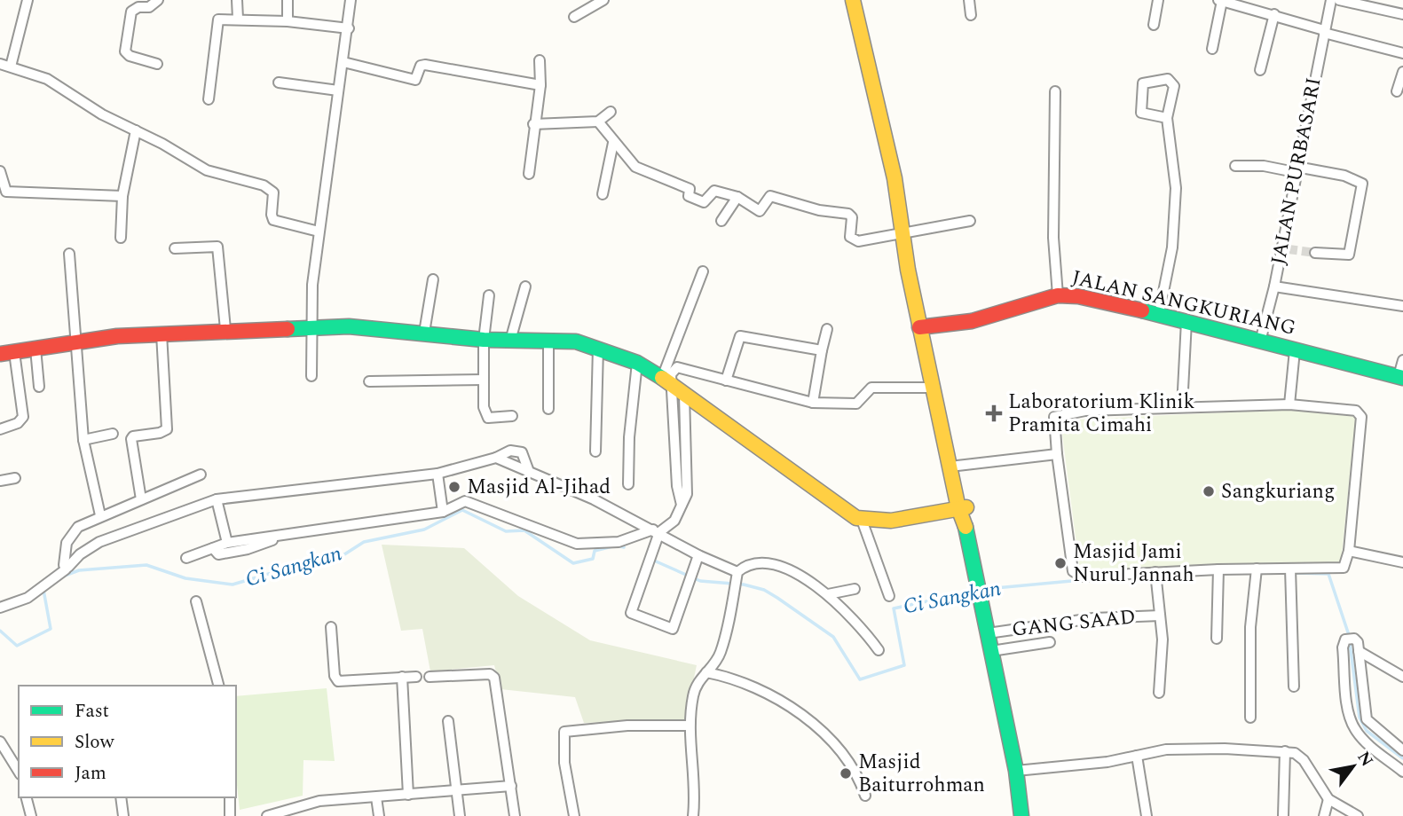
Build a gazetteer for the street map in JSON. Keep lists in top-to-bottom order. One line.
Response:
{"streets":{"main road":["JALAN SANGKURIANG"],"street":["JALAN PURBASARI","GANG SAAD"]},"crossings":[["JALAN PURBASARI","JALAN SANGKURIANG"]],"water":["Ci Sangkan"],"places":{"health":["Laboratorium Klinik Pramita Cimahi"],"other":["Masjid Al-Jihad","Sangkuriang","Masjid Jami Nurul Jannah","Masjid Baiturrohman"]},"legend":["Fast","Slow","Jam"],"north":"top right"}
